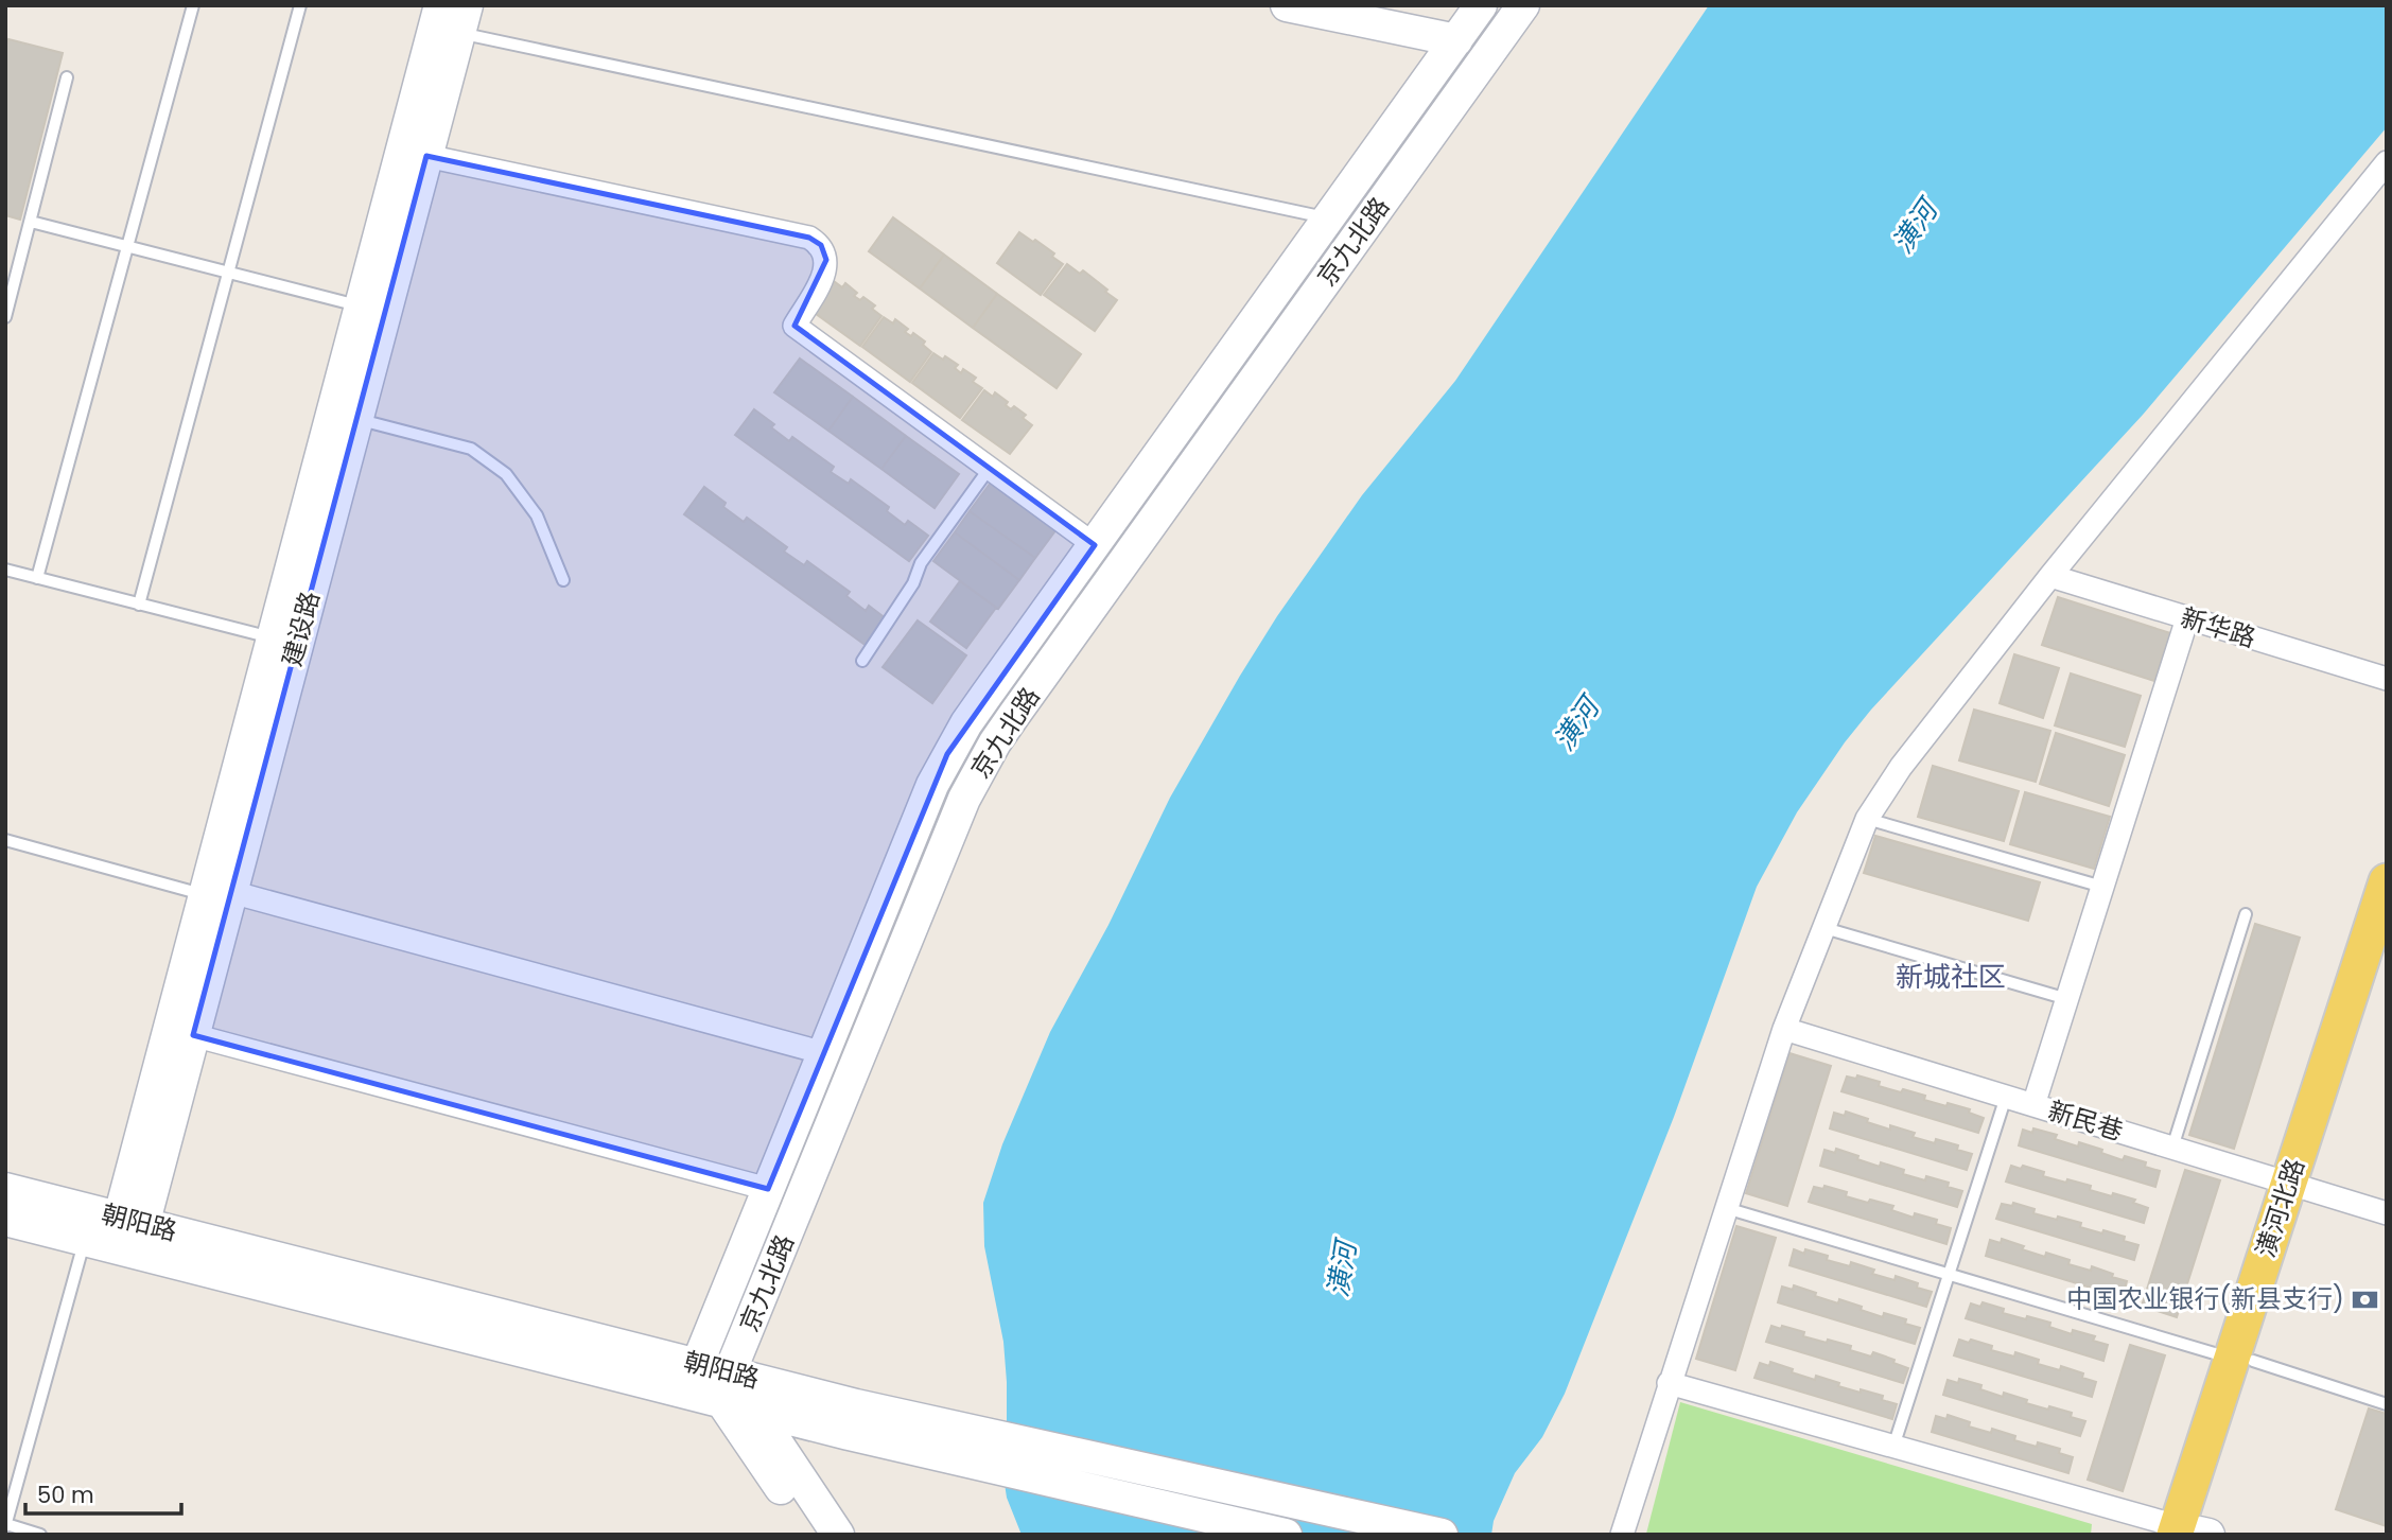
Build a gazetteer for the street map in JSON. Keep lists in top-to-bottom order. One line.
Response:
{"streets":{"main road":["京九北路","建设路","潢河北路","朝阳路"],"street":["新华路","新民巷"]},"crossings":[["京九北路","朝阳路"],["建设路","朝阳路"],["新民巷","潢河北路"]],"districts":["新城社区"],"water":["潢河"],"places":{"bank":["中国农业银行(新县支行)"]},"scale_bar":"50 m"}
